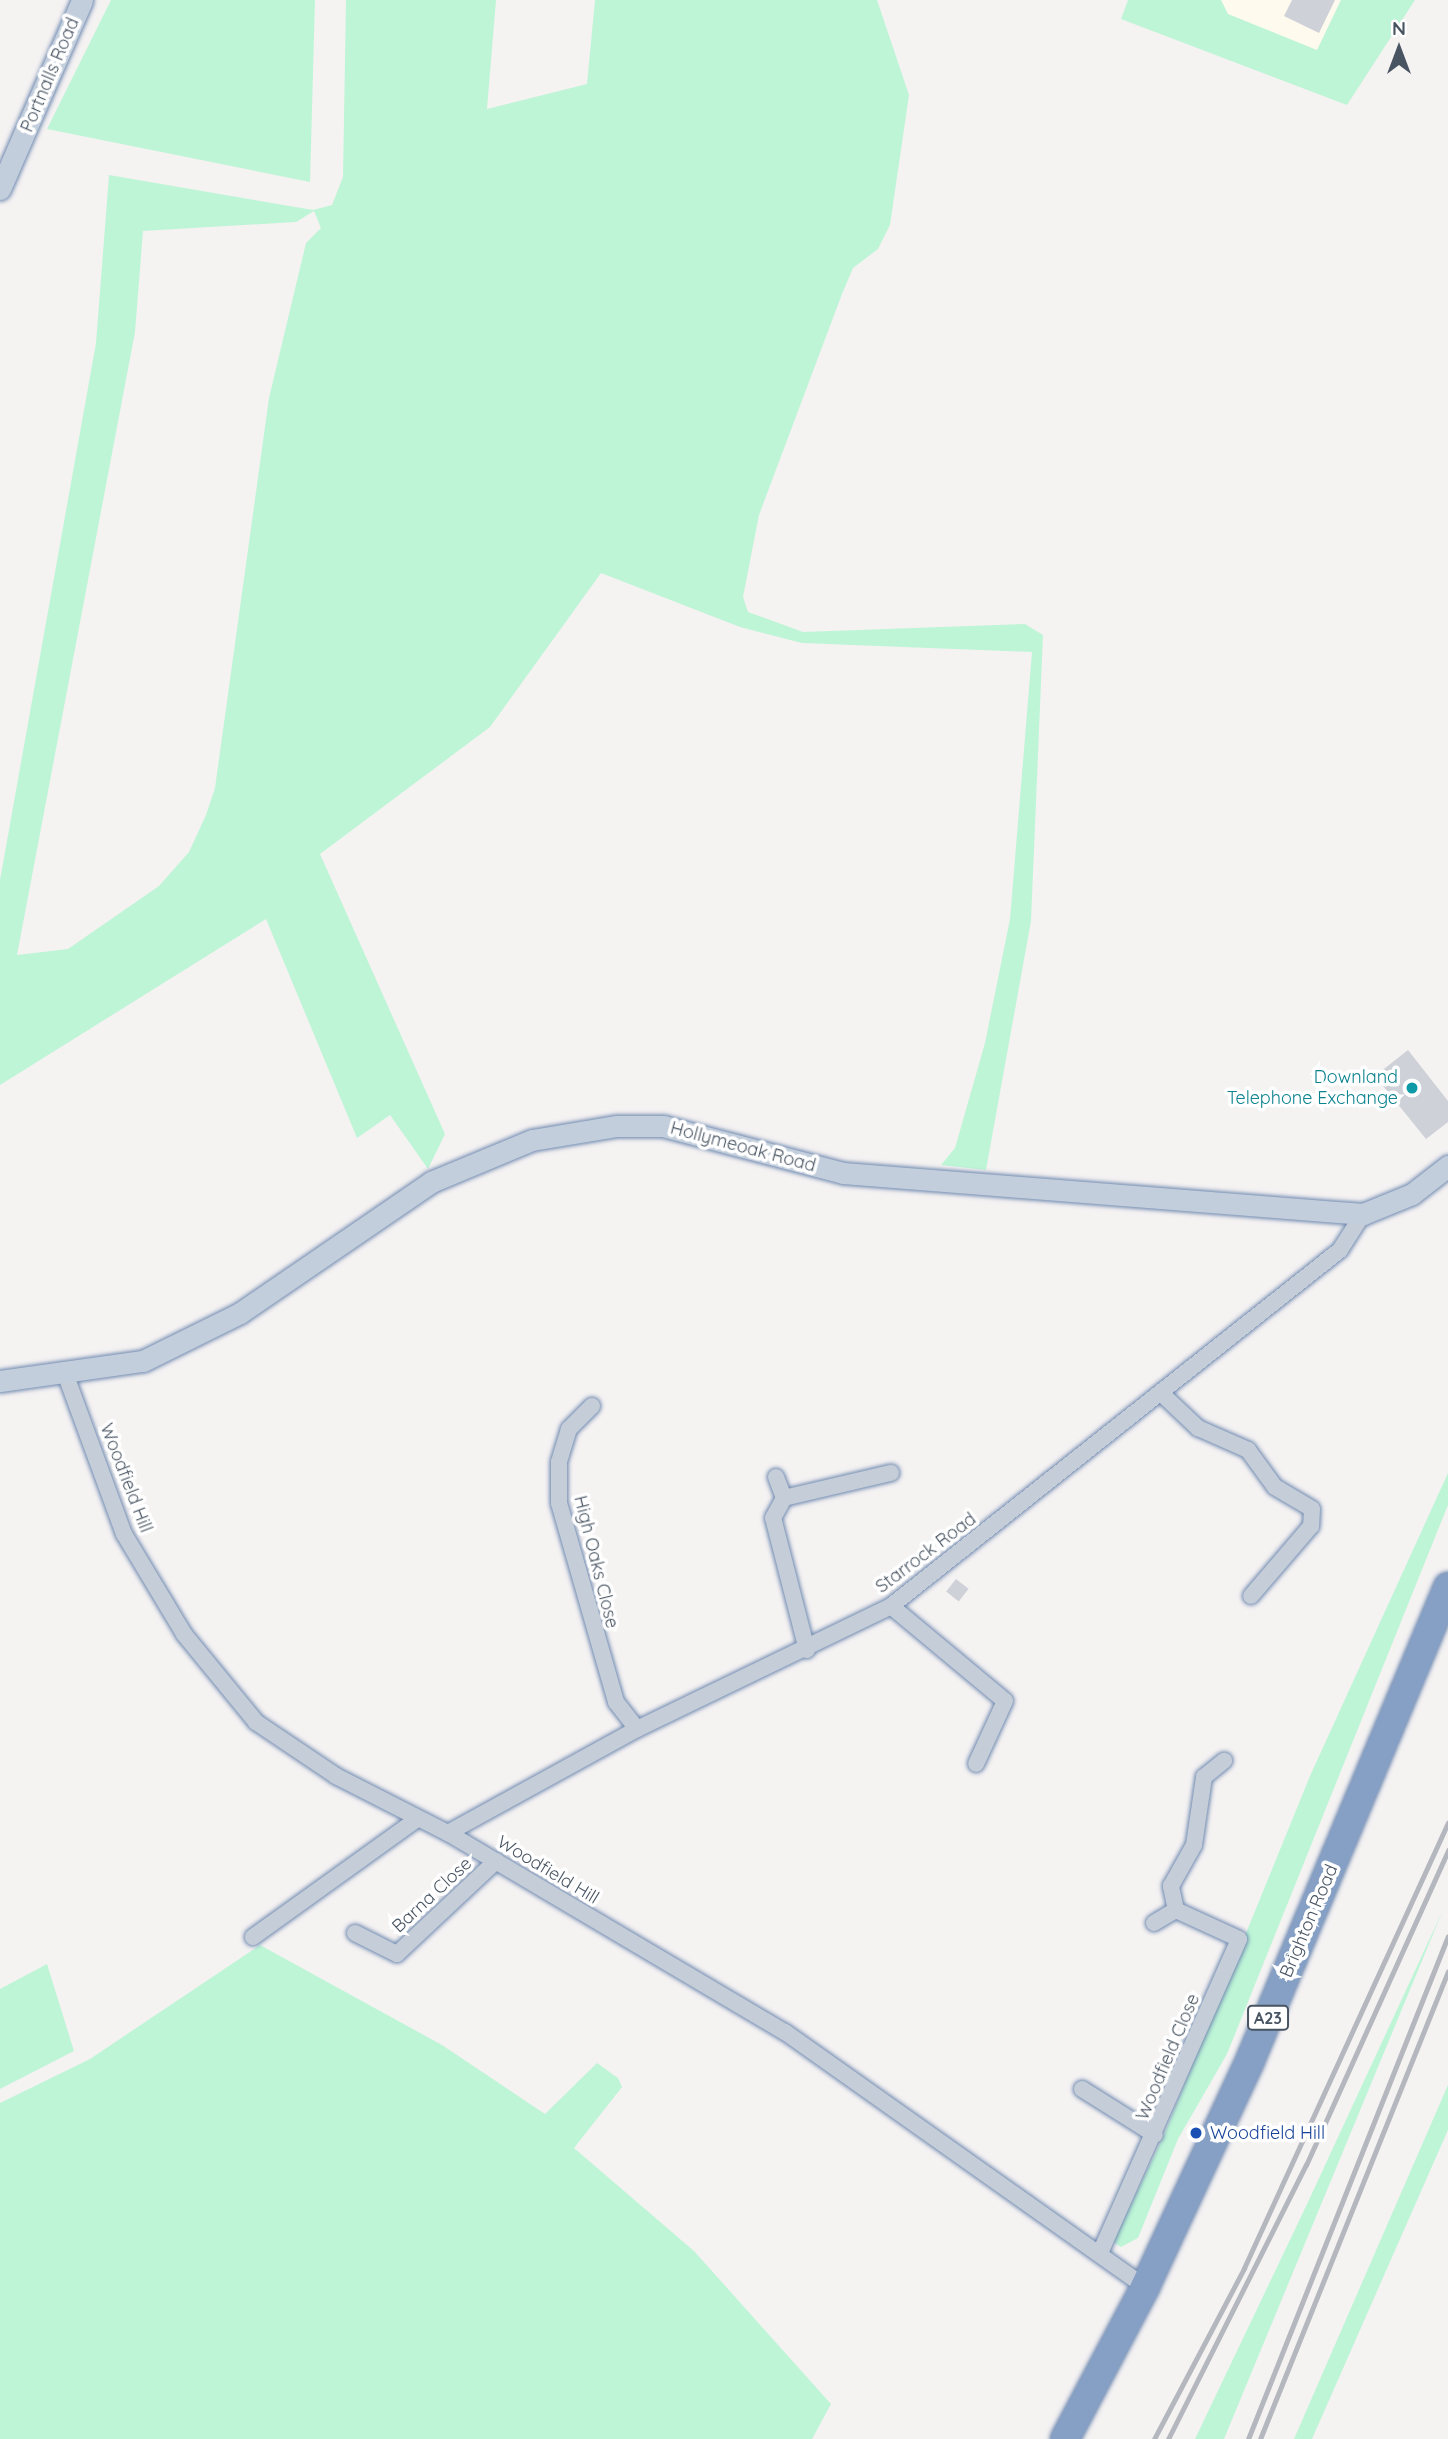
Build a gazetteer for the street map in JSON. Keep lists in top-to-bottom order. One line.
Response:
{"streets":{"highway":["Brighton Road","A23"],"street":["Portnalls Road","Hollymeoak Road","Woodfield Hill","Starrock Road","High Oaks Close","Barna Close","Woodfield Close"]},"crossings":[["Hollymeoak Road","Woodfield Hill"],["Hollymeoak Road","Starrock Road"],["Woodfield Hill","Starrock Road"],["Woodfield Hill","Barna Close"],["Woodfield Hill","Brighton Road"],["Woodfield Hill","Woodfield Close"],["Starrock Road","High Oaks Close"]],"places":["Downland Telephone Exchange","Woodfield Hill"],"north":"top"}
